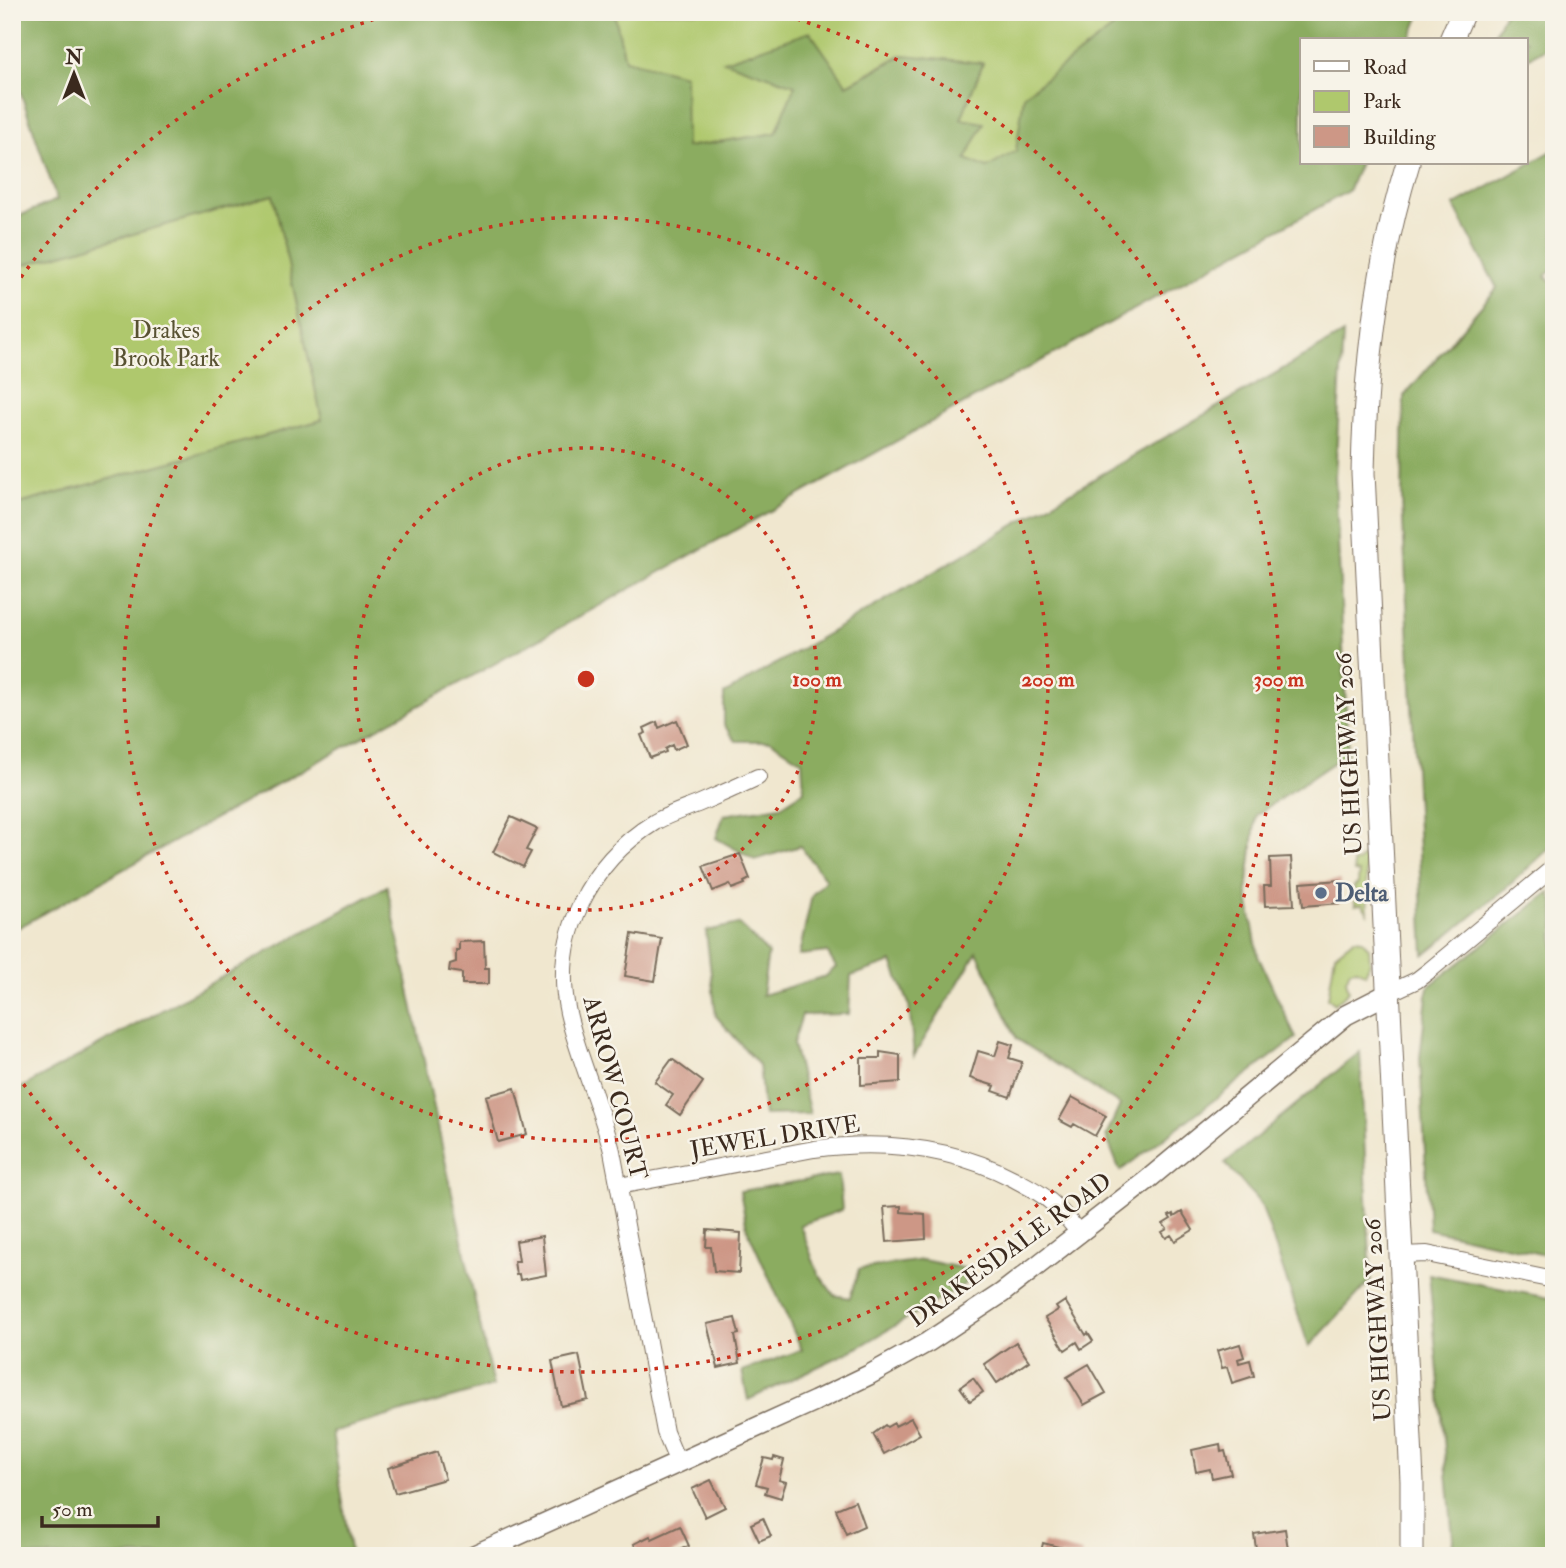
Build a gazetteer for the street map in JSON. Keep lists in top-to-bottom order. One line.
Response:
{"streets":{"highway":["US HIGHWAY 206"],"main road":["DRAKESDALE ROAD"],"street":["ARROW COURT","JEWEL DRIVE"]},"crossings":[["US HIGHWAY 206","DRAKESDALE ROAD"],["ARROW COURT","JEWEL DRIVE"],["ARROW COURT","DRAKESDALE ROAD"],["JEWEL DRIVE","DRAKESDALE ROAD"]],"parks":["Drakes Brook Park"],"places":["Delta"],"legend":["Road","Park","Building"],"scale_bar":"50 m","north":"top","rings":["100 m","200 m","300 m"]}
